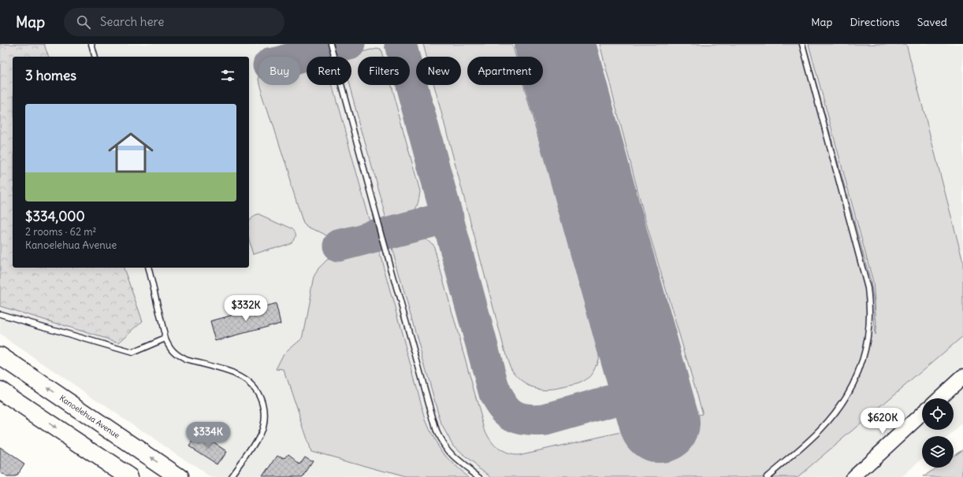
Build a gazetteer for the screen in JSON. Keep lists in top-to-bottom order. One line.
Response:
{"streets":{"highway":["Kanoelehua Avenue"]},"page":{"header":"Map","search":"Search here","nav":["Map","Directions","Saved"],"chip":["Buy","Rent","Filters","New","Apartment"],"heading":"3 homes","list":[{"name":"$334,000","note":"2 rooms · 62 m² · Kanoelehua Avenue"}],"price":["$332K","$620K","$334K"]}}
